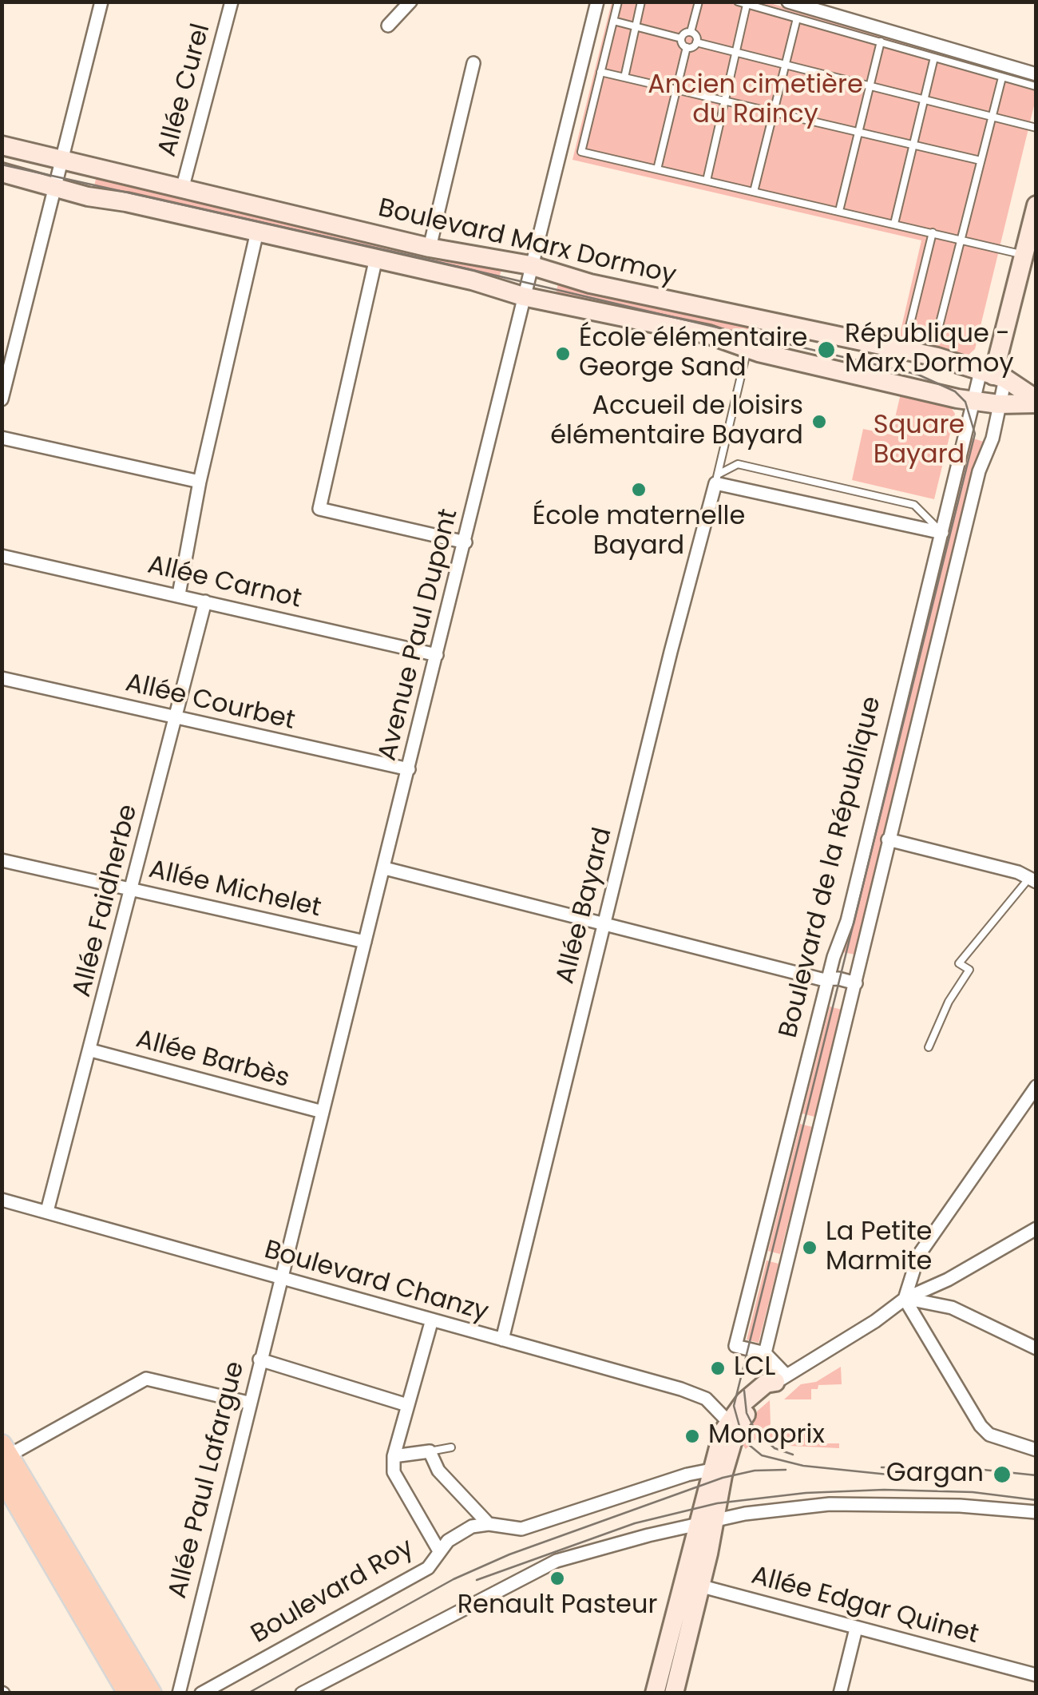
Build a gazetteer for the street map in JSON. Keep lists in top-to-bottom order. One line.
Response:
{"streets":{"main road":["Boulevard Marx Dormoy","Boulevard de la République"],"street":["Allée Curel","Allée Carnot","Avenue Paul Dupont","Allée Courbet","Allée Michelet","Allée Faidherbe","Allée Bayard","Allée Barbès","Boulevard Chanzy","Allée Paul Lafargue","Boulevard Roy","Allée Edgar Quinet"]},"crossings":[["Allée Curel","Boulevard Marx Dormoy"],["Boulevard Marx Dormoy","Avenue Paul Dupont"],["Boulevard Marx Dormoy","Boulevard de la République"],["Allée Carnot","Avenue Paul Dupont"],["Allée Carnot","Allée Faidherbe"],["Avenue Paul Dupont","Allée Courbet"],["Avenue Paul Dupont","Allée Michelet"],["Avenue Paul Dupont","Allée Barbès"],["Avenue Paul Dupont","Boulevard Chanzy"],["Avenue Paul Dupont","Allée Paul Lafargue"],["Allée Courbet","Allée Faidherbe"],["Allée Michelet","Allée Faidherbe"],["Allée Faidherbe","Allée Barbès"],["Allée Faidherbe","Boulevard Chanzy"],["Allée Bayard","Boulevard Chanzy"],["Boulevard Chanzy","Allée Paul Lafargue"]],"parks":["Ancien cimetière du Raincy","Square Bayard"],"places":["République - Marx Dormoy","École élémentaire George Sand","Accueil de loisirs élémentaire Bayard","École maternelle Bayard","La Petite Marmite","LCL","Monoprix","Gargan","Renault Pasteur"]}
